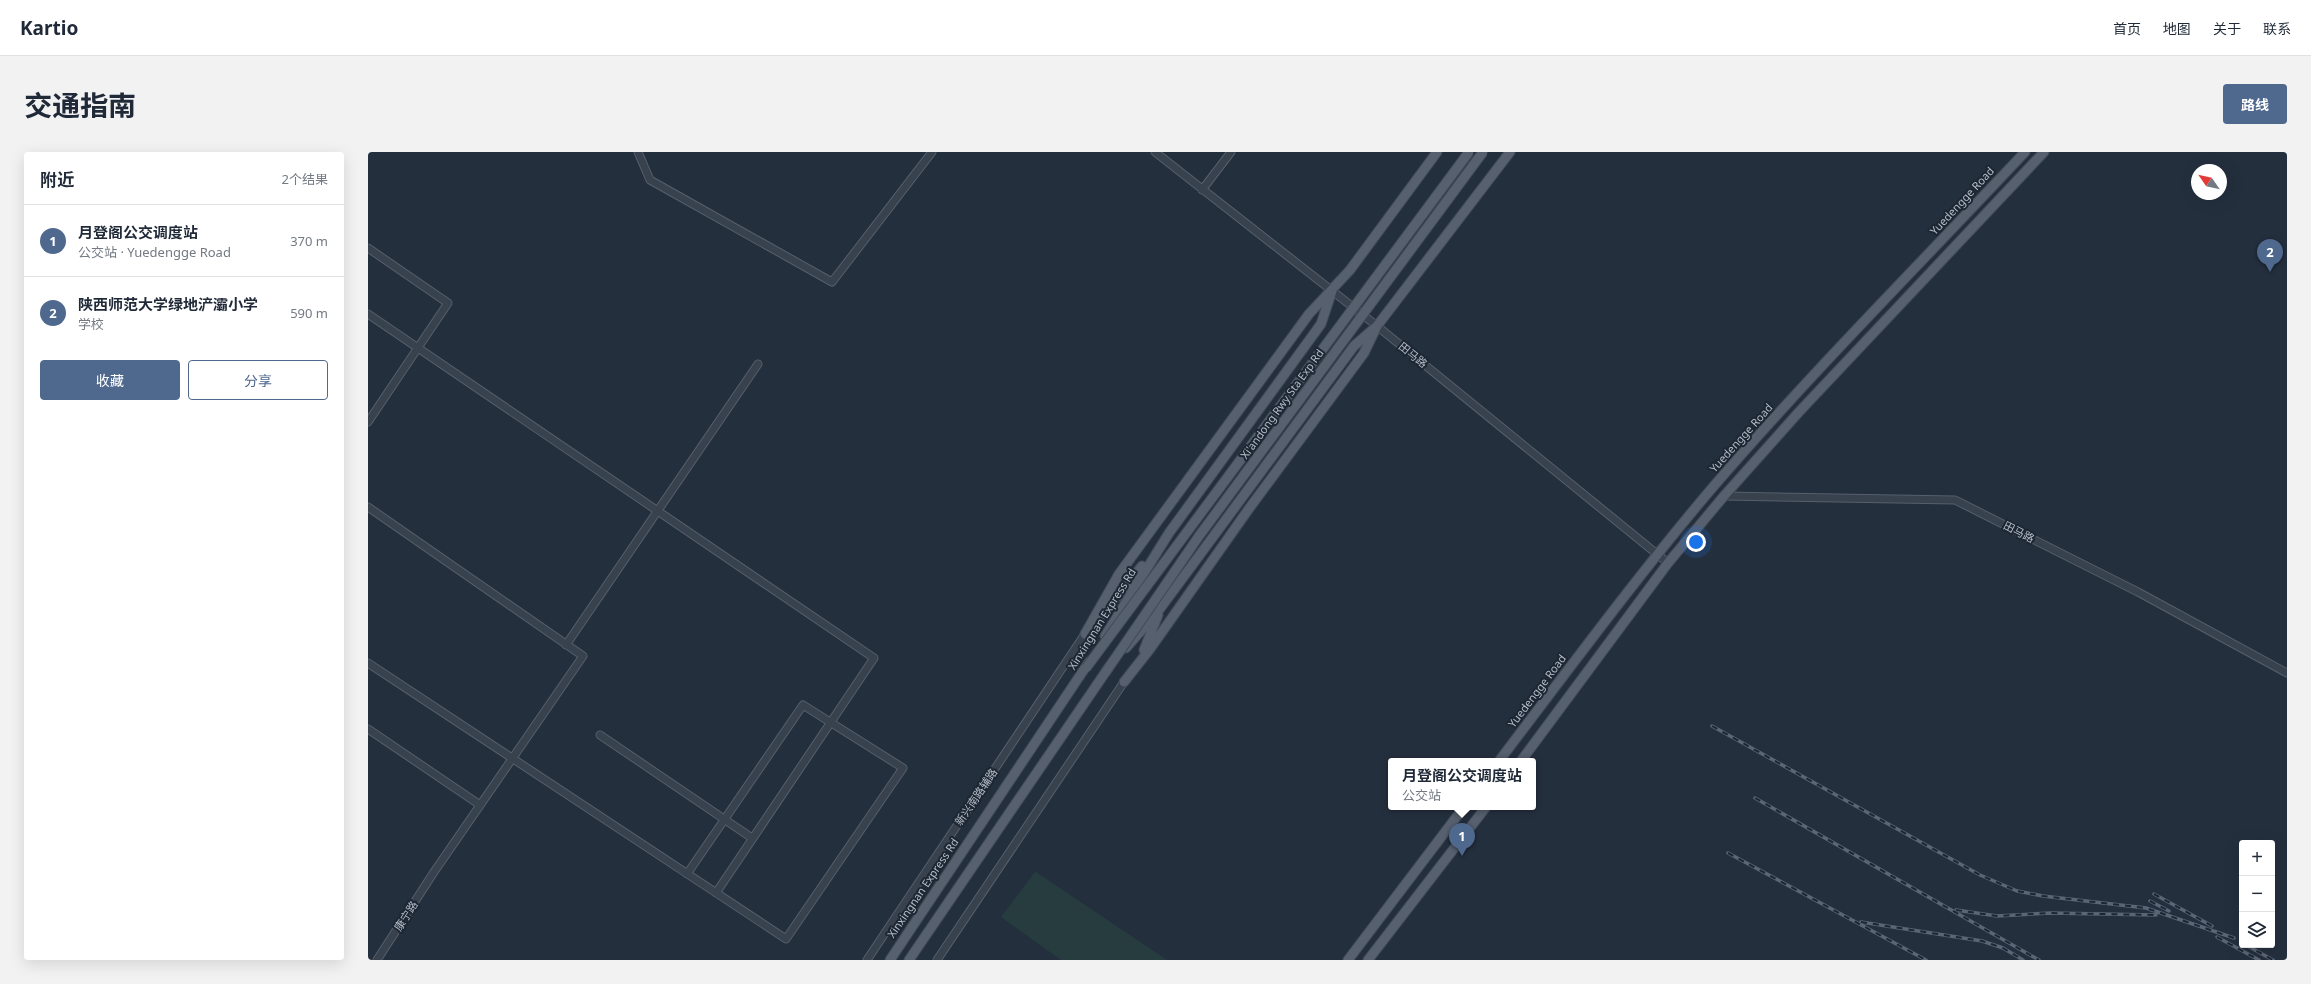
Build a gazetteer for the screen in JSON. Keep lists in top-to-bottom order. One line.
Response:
{"streets":{"main road":["Yuedengge Road","Xi'andong Rwy Sta Exp Rd","Xinxingnan Express Rd"],"street":["田马路","新兴南路辅路","康宁路"]},"crossings":[["Yuedengge Road","田马路"],["田马路","Xinxingnan Express Rd"],["Xi'andong Rwy Sta Exp Rd","Xinxingnan Express Rd"]],"north":"top left","page":{"header":"Kartio","nav":["首页","地图","关于","联系"],"title":"交通指南","buttons":["路线",["收藏","分享"]],"heading":["附近","2个结果"],"list":[{"mark":"1","name":"月登阁公交调度站","note":"公交站 · Yuedengge Road","value":"370 m"},{"mark":"2","name":"陕西师范大学绿地浐灞小学","note":"学校","value":"590 m"}],"pins":["2","1"],"popup":["月登阁公交调度站","公交站"],"map_buttons":["+","−"]}}
